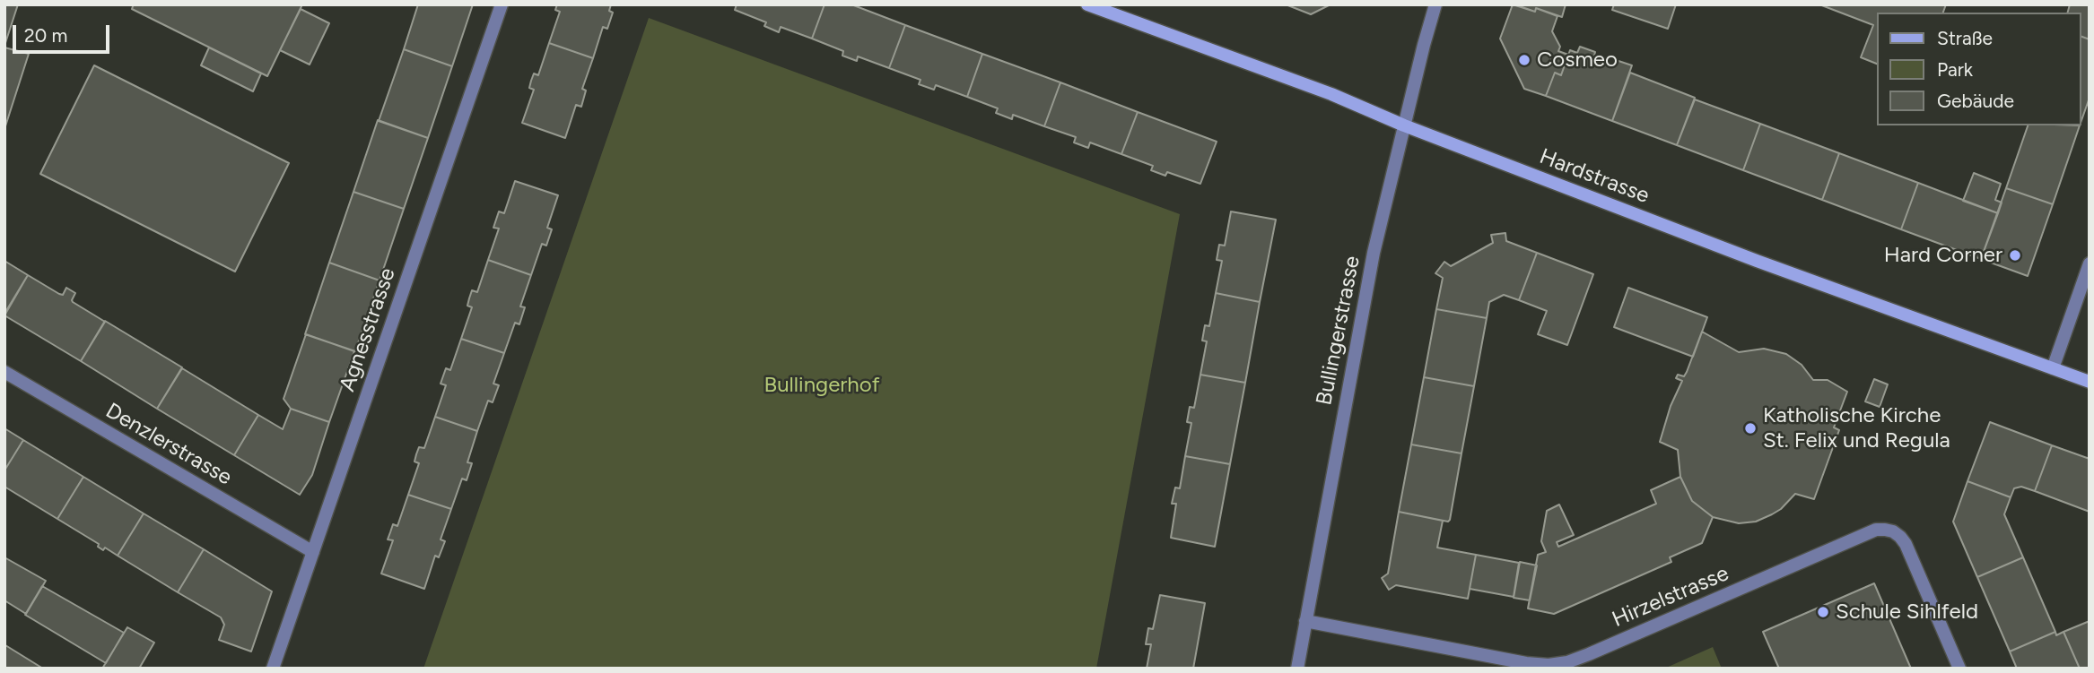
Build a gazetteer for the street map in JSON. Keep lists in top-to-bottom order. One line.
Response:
{"streets":{"main road":["Hardstrasse"],"street":["Agnesstrasse","Bullingerstrasse","Denzlerstrasse","Hirzelstrasse"]},"crossings":[["Hardstrasse","Bullingerstrasse"],["Agnesstrasse","Denzlerstrasse"],["Bullingerstrasse","Hirzelstrasse"]],"parks":["Bullingerhof"],"places":["Cosmeo","Hard Corner","Katholische Kirche St. Felix und Regula","Schule Sihlfeld"],"legend":["Straße","Park","Gebäude"],"scale_bar":"20 m"}
